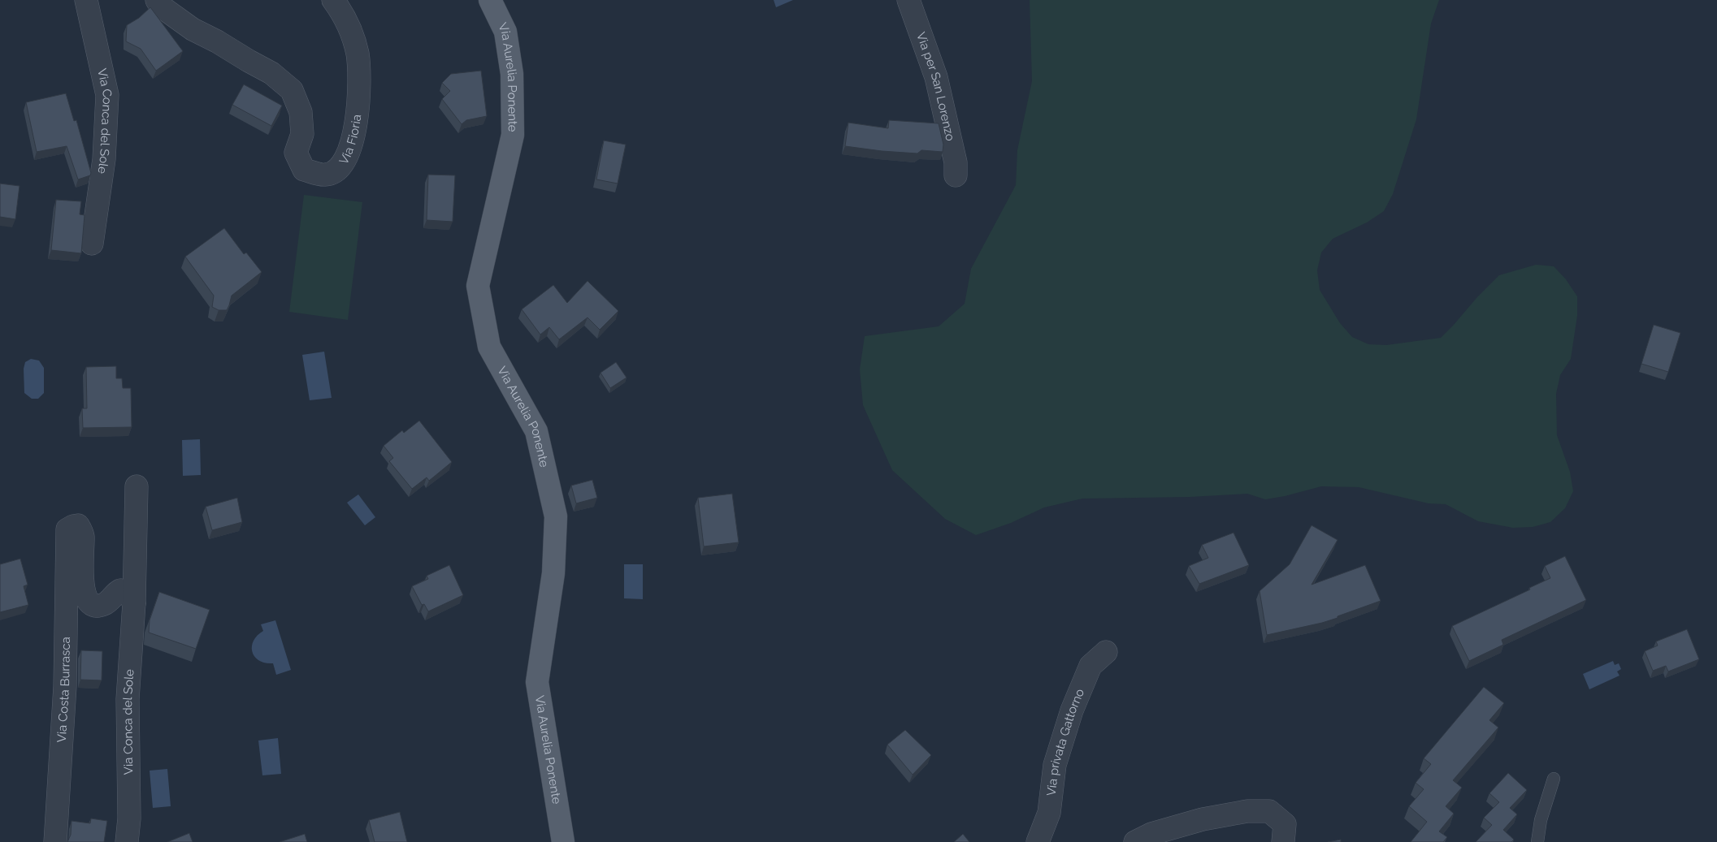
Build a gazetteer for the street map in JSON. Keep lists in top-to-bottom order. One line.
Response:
{"streets":{"main road":["Via Aurelia Ponente"],"street":["Via per San Lorenzo","Via Conca del Sole","Via Fioria","Via Costa Burrasca","Via privata Gattorno"]},"crossings":[["Via Conca del Sole","Via Costa Burrasca"]]}
